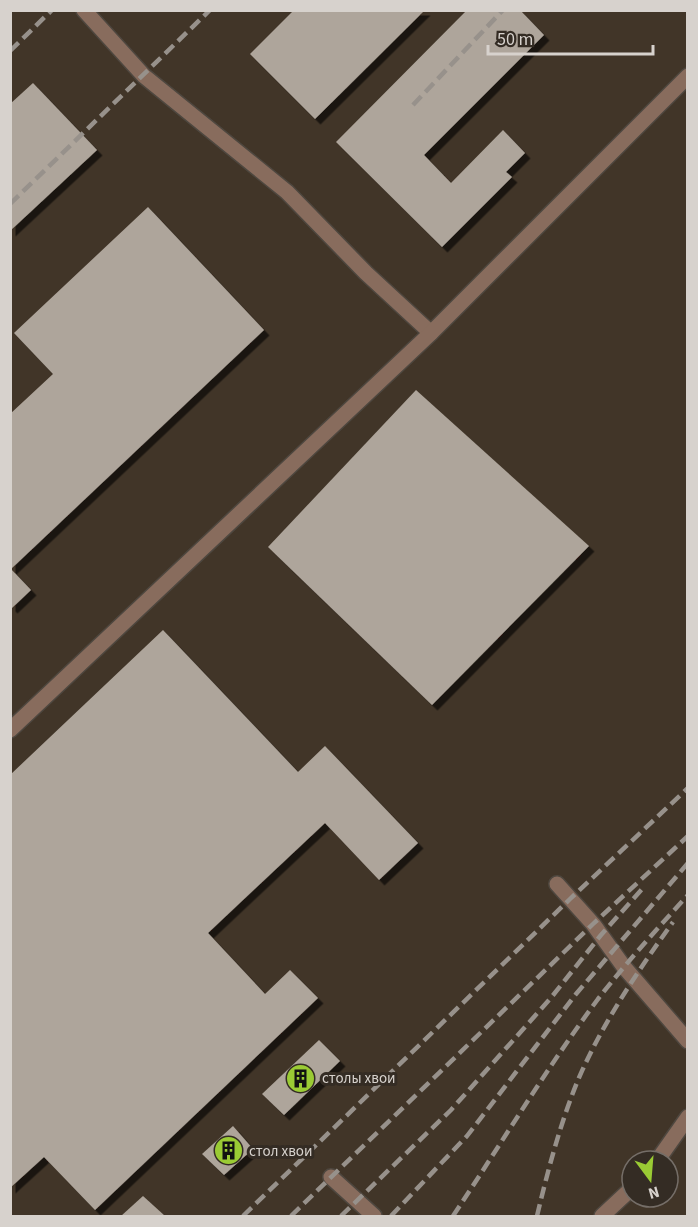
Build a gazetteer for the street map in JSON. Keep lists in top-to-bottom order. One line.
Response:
{"places":{"building":["столы хвои","стол хвои"]},"scale_bar":"50 m","north":"bottom"}
